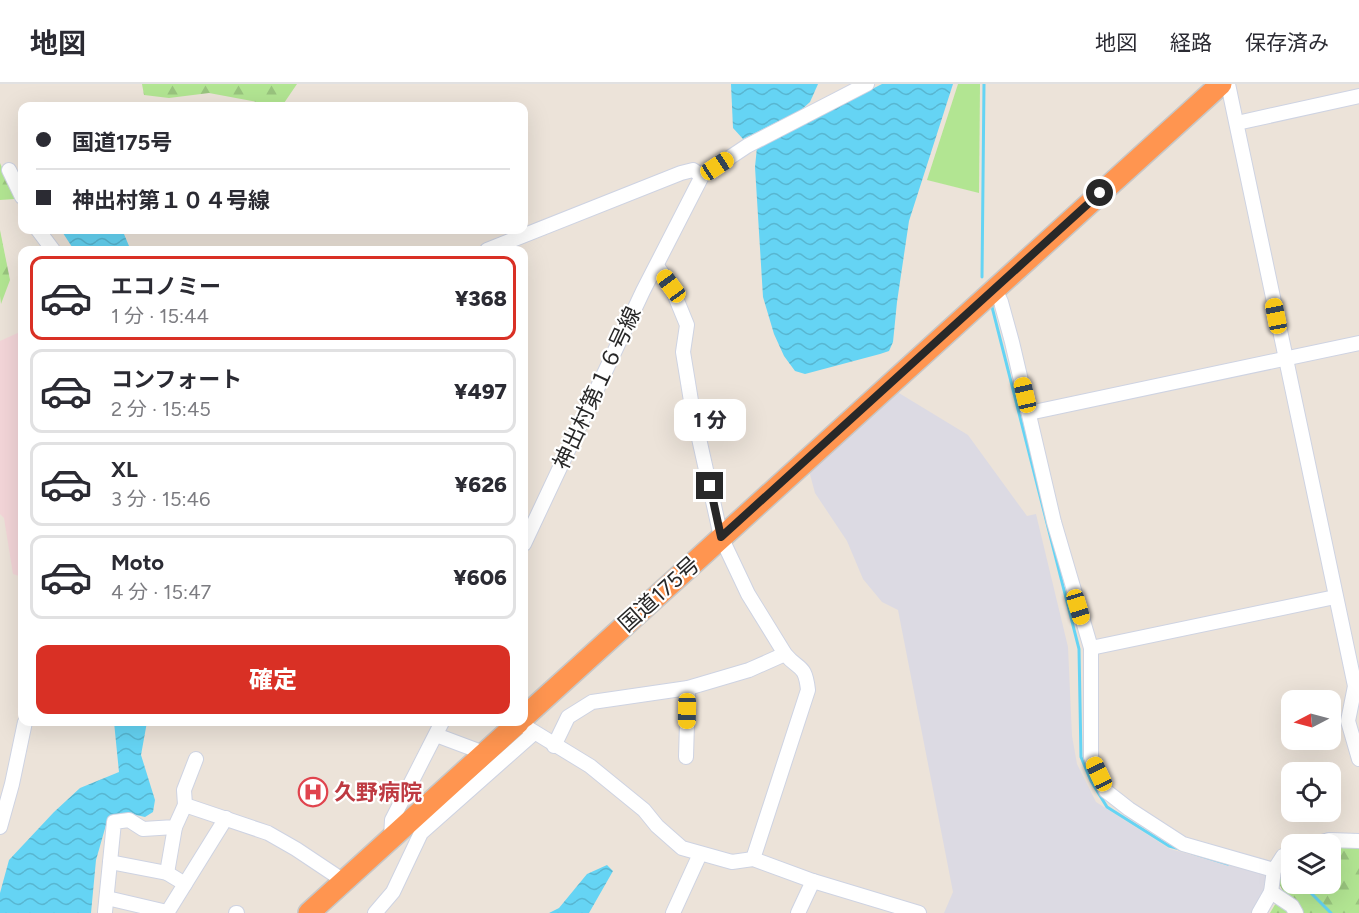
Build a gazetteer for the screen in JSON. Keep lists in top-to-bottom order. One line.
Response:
{"streets":{"highway":["国道175号"],"street":["神出村第１６号線"]},"places":{"hospital":["久野病院"]},"north":"left","page":{"header":"地図","nav":["地図","経路","保存済み"],"banner":["国道175号","神出村第１０４号線"],"list":[{"name":"エコノミー","note":"1 分 · 15:44","value":"¥368"},{"name":"コンフォート","note":"2 分 · 15:45","value":"¥497"},{"name":"XL","note":"3 分 · 15:46","value":"¥626"},{"name":"Moto","note":"4 分 · 15:47","value":"¥606"}],"bubble":"1 分","buttons":"確定"}}
